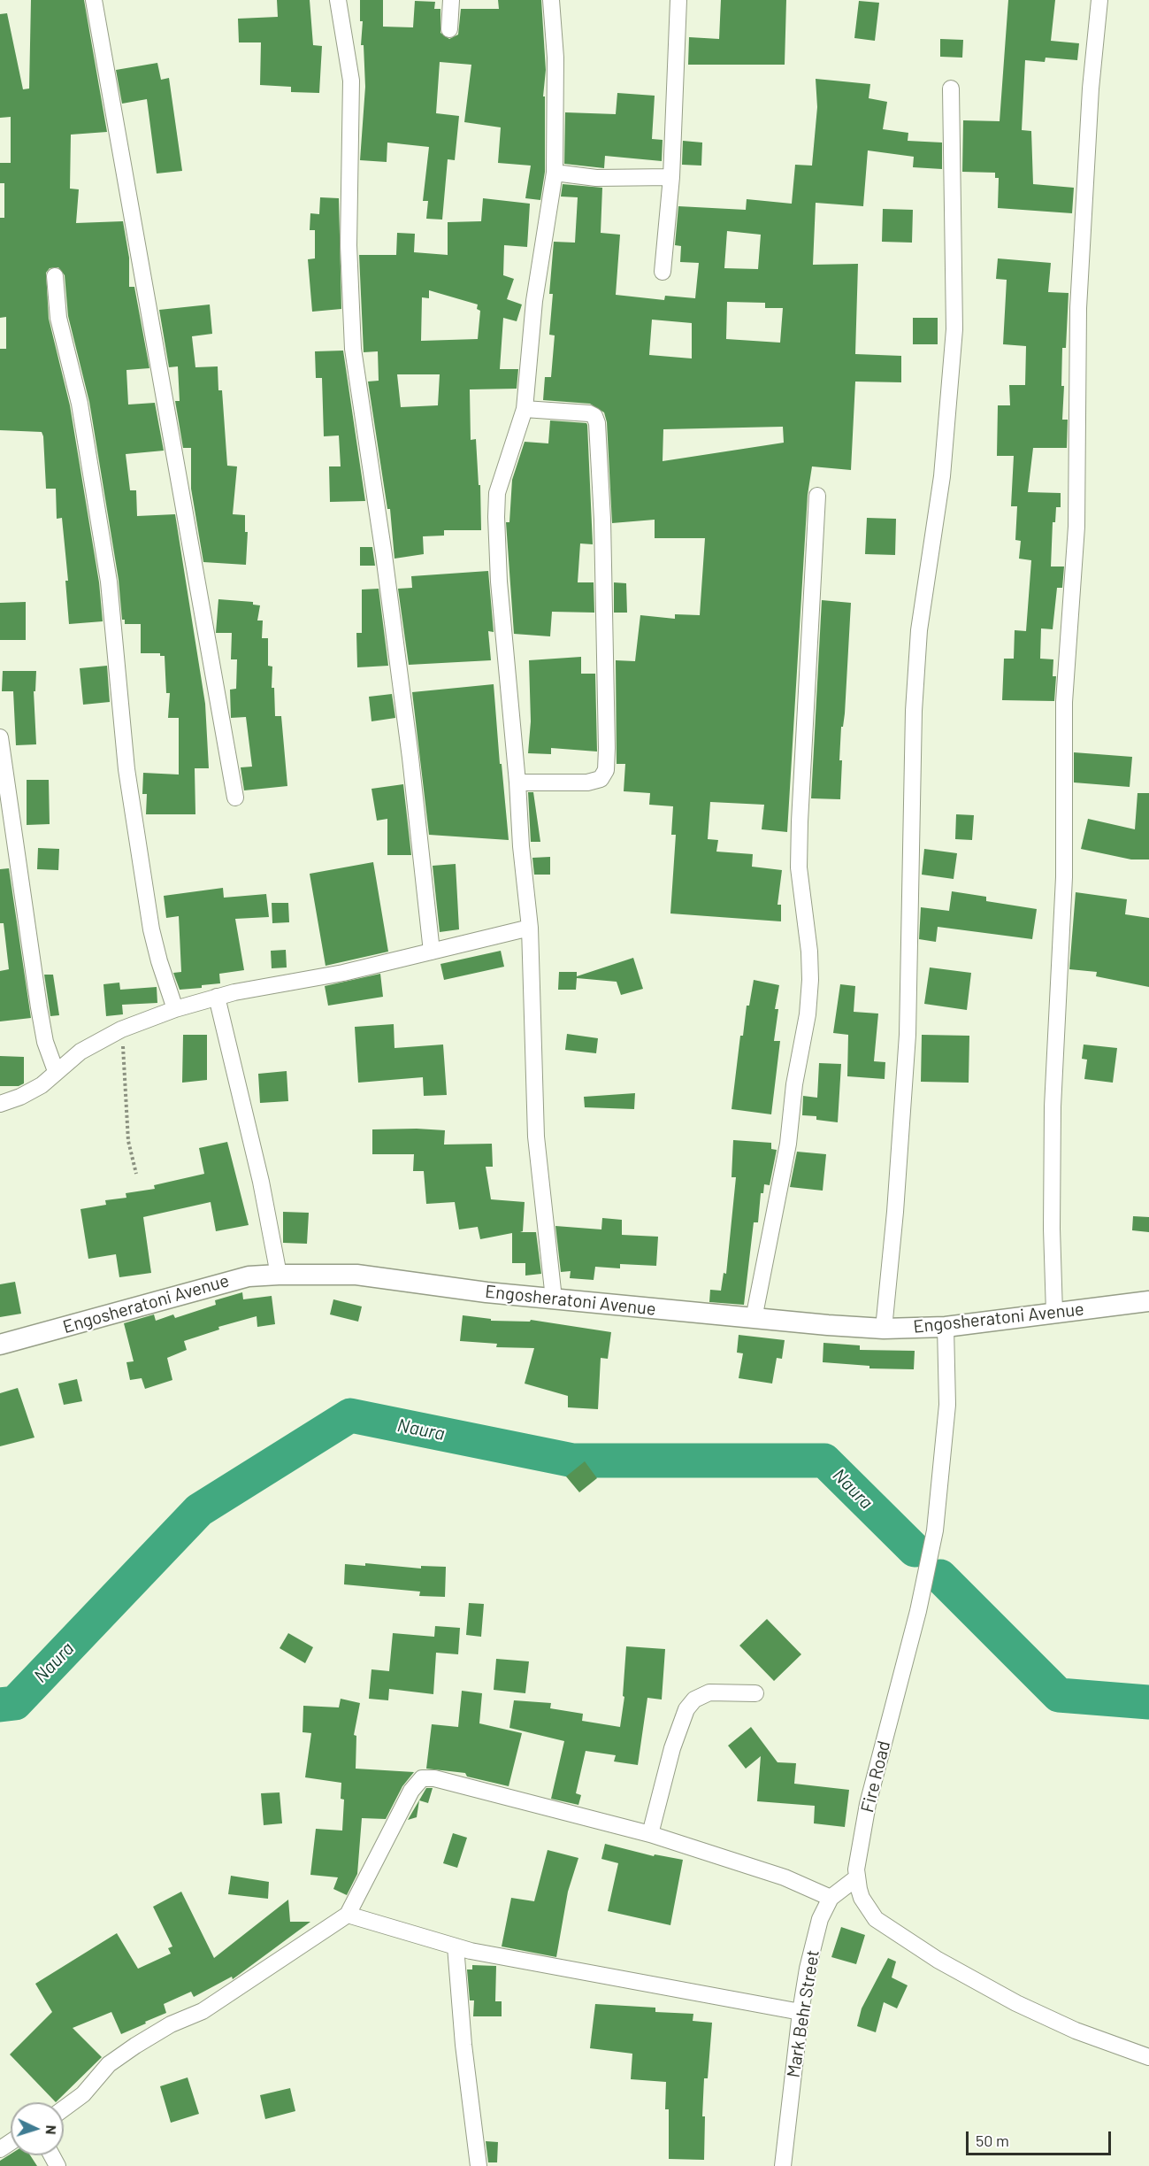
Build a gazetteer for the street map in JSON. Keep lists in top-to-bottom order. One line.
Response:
{"streets":{"street":["Engosheratoni Avenue","Fire Road","Mark Behr Street"]},"crossings":[["Engosheratoni Avenue","Fire Road"],["Fire Road","Mark Behr Street"]],"water":["Naura"],"scale_bar":"50 m","north":"right"}
